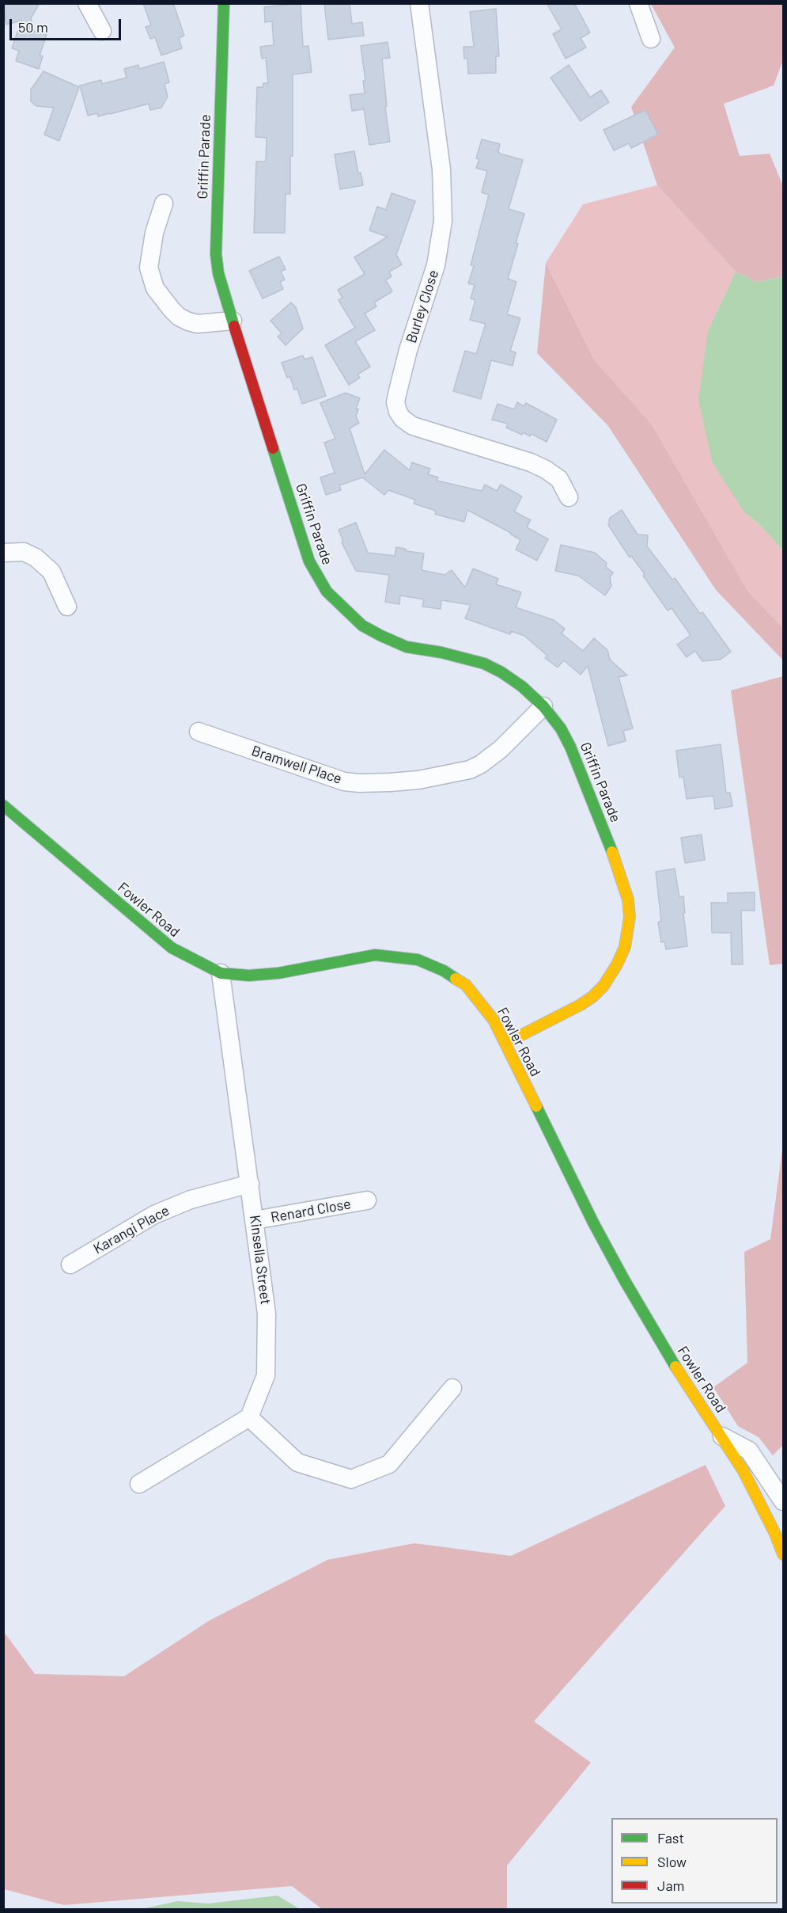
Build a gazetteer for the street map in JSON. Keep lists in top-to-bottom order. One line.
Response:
{"streets":{"street":["Griffin Parade","Burley Close","Bramwell Place","Fowler Road","Renard Close","Karangi Place","Kinsella Street"]},"crossings":[["Griffin Parade","Bramwell Place"],["Griffin Parade","Fowler Road"],["Fowler Road","Kinsella Street"],["Renard Close","Kinsella Street"],["Karangi Place","Kinsella Street"]],"legend":["Fast","Slow","Jam"],"scale_bar":"50 m"}
